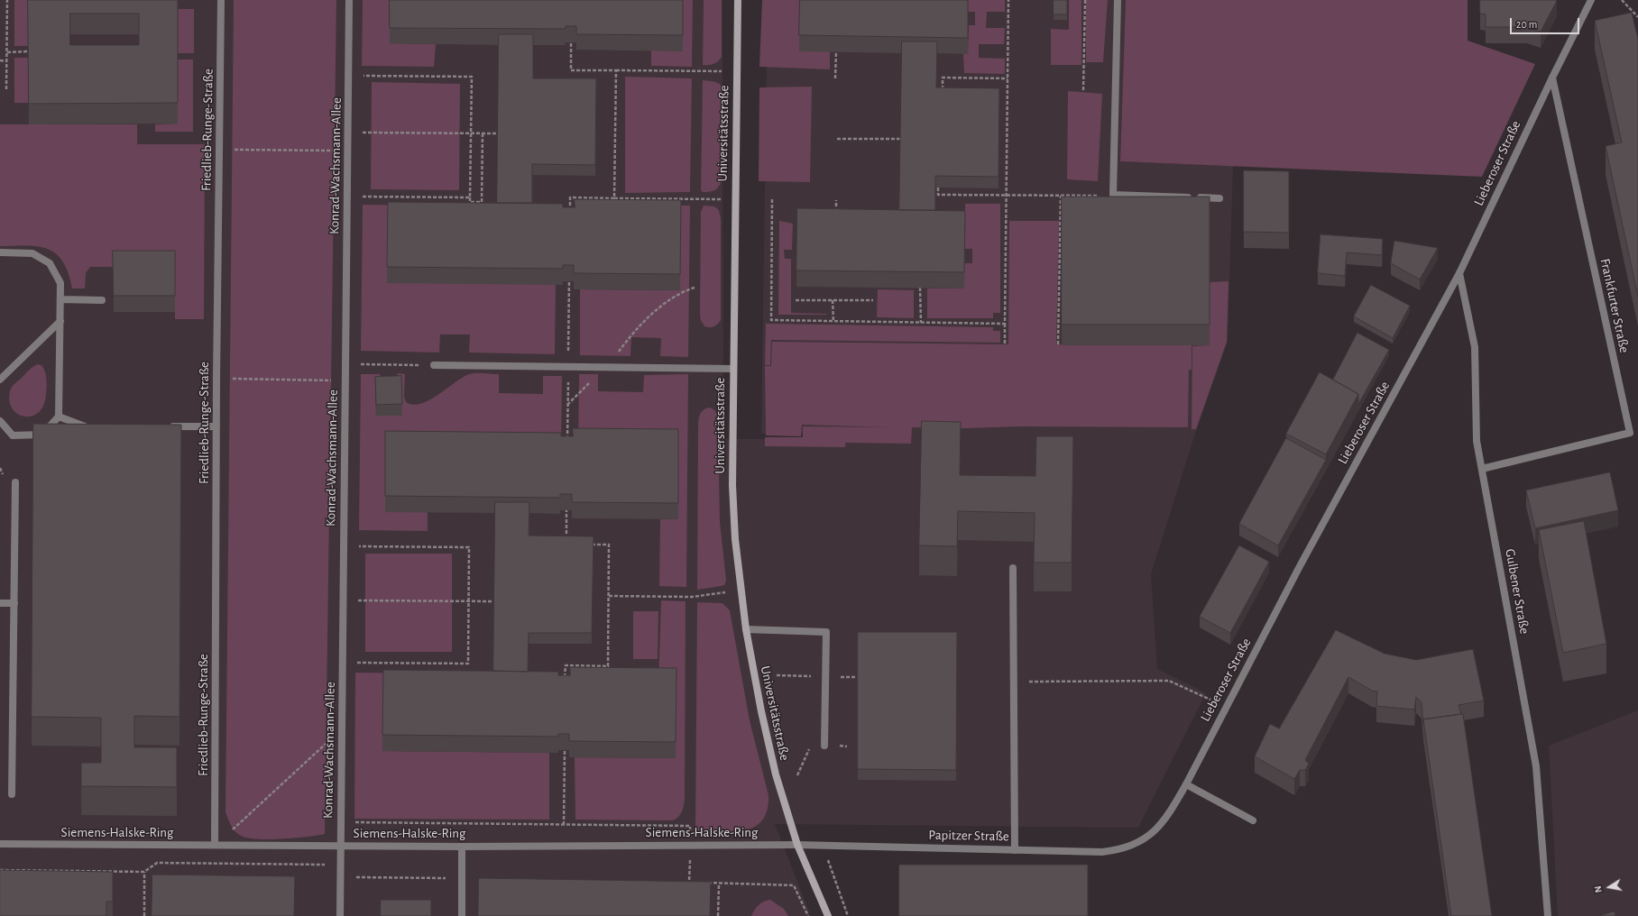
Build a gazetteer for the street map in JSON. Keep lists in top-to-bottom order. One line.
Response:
{"streets":{"street":["Friedlieb-Runge-Straße","Universitätsstraße","Lieberoser Straße","Konrad-Wachsmann-Allee","Frankfurter Straße","Gulbener Straße","Siemens-Halske-Ring","Papitzer Straße"]},"crossings":[["Friedlieb-Runge-Straße","Siemens-Halske-Ring"],["Universitätsstraße","Siemens-Halske-Ring"],["Universitätsstraße","Papitzer Straße"],["Lieberoser Straße","Frankfurter Straße"],["Lieberoser Straße","Gulbener Straße"],["Lieberoser Straße","Papitzer Straße"],["Konrad-Wachsmann-Allee","Siemens-Halske-Ring"],["Frankfurter Straße","Gulbener Straße"],["Siemens-Halske-Ring","Papitzer Straße"]],"scale_bar":"20 m","north":"left"}
